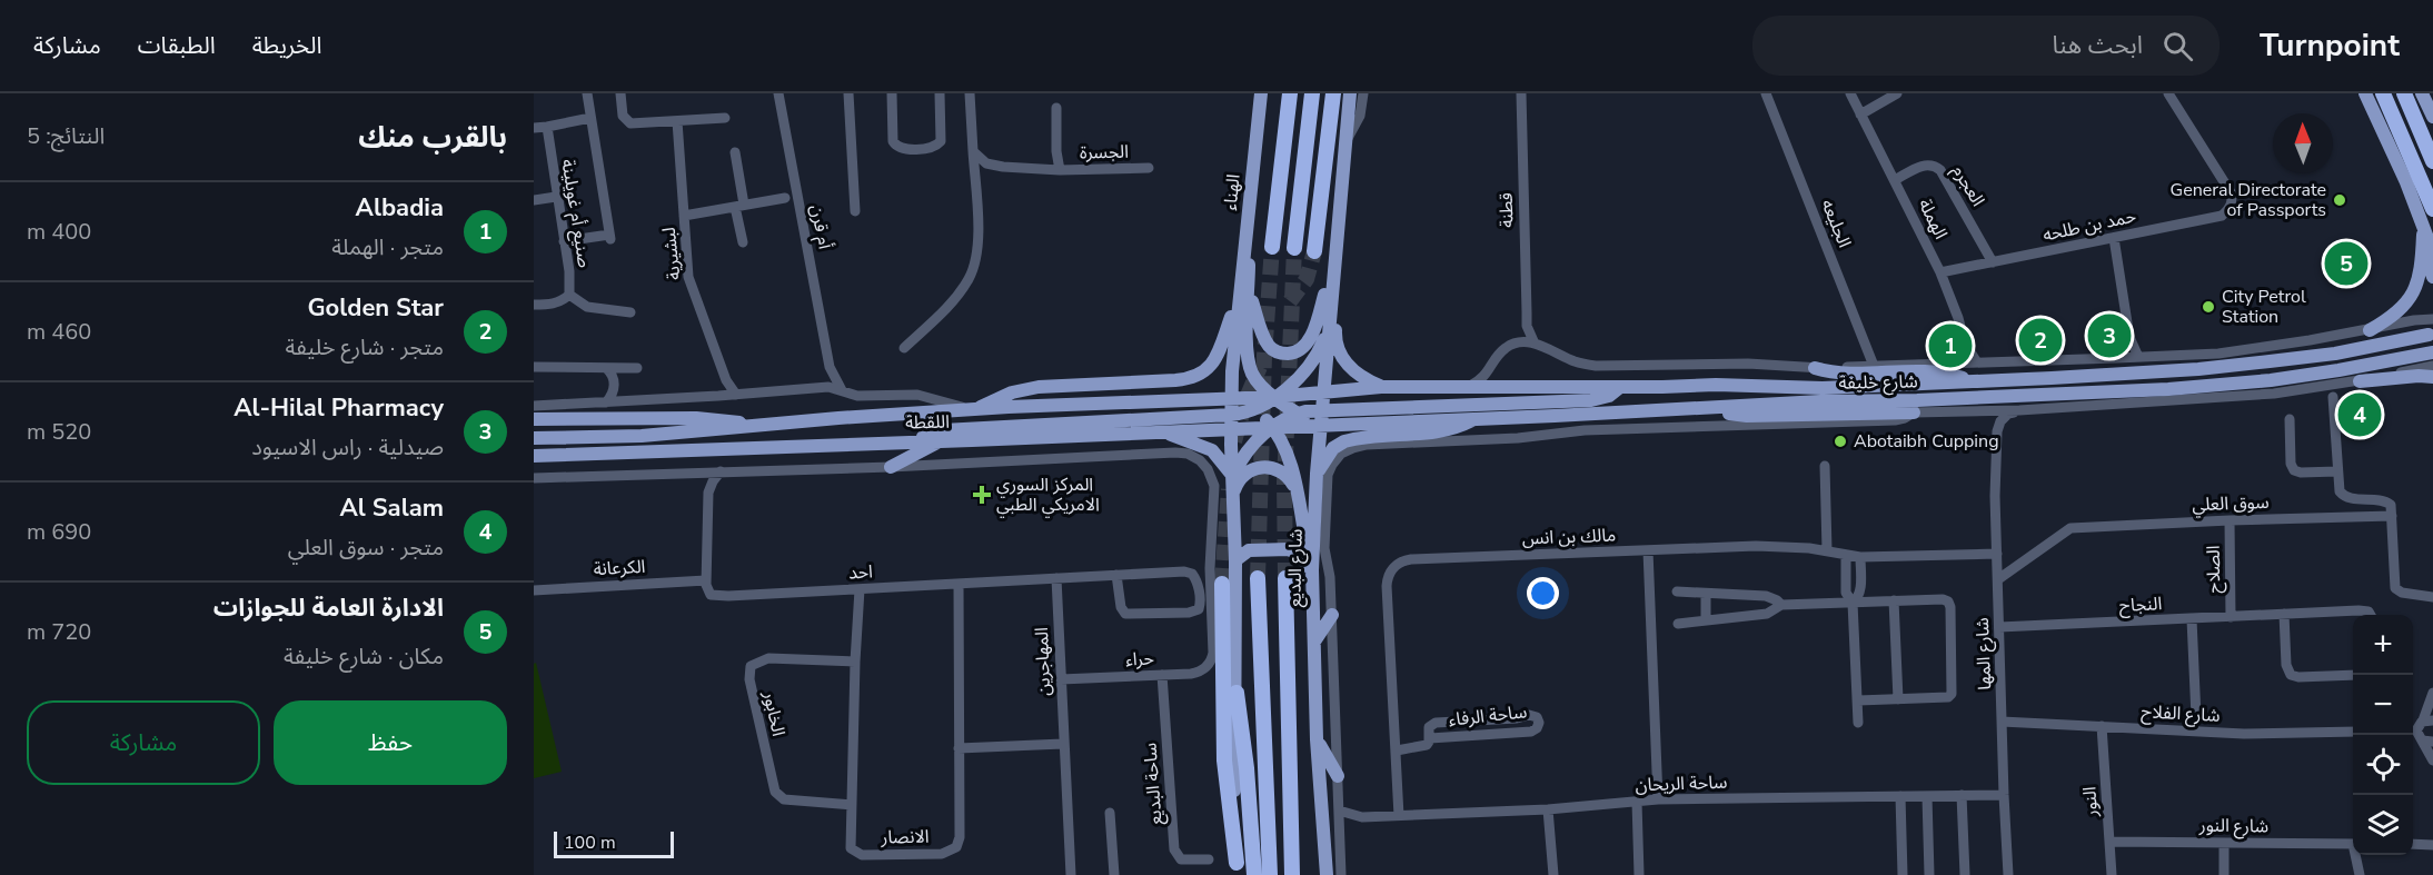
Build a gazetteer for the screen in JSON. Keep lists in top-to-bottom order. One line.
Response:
{"streets":{"highway":["شارع البديع"],"main road":["الهناء","شارع خليفة","اللقطة"],"street":["الجسرة","العجرم","قطنة","صنيع أم غويلينة","الهملة","الجليعه","حمد بن طلحه","أم قرن","لبشيرية","سوق العلي","مالك بن انس","الكرعانة","الصلاح","احد","النجاح","شارع المها","حراء","المهاجرين","الخابور","شارع الفلاح","ساحة الرفاء","ساحة البديع","ساحة الريحان","النور","شارع النور","الانصار"]},"crossings":[["العجرم","الهملة"],["العجرم","حمد بن طلحه"],["قطنة","شارع خليفة"],["الهملة","حمد بن طلحه"],["الهملة","شارع خليفة"],["الجليعه","شارع خليفة"],["أم قرن","اللقطة"],["لبشيرية","اللقطة"],["شارع خليفة","اللقطة"],["شارع خليفة","شارع البديع"],["اللقطة","شارع البديع"],["سوق العلي","الصلاح"],["سوق العلي","شارع المها"],["مالك بن انس","شارع المها"],["مالك بن انس","ساحة الرفاء"],["مالك بن انس","ساحة الريحان"],["الكرعانة","احد"],["شارع البديع","ساحة الريحان"],["الصلاح","النجاح"],["احد","المهاجرين"],["احد","الانصار"],["النجاح","شارع المها"],["شارع المها","شارع الفلاح"],["شارع المها","ساحة الريحان"],["حراء","المهاجرين"],["حراء","ساحة البديع"],["الخابور","الانصار"],["شارع الفلاح","النور"],["النور","شارع النور"]],"places":{"other":["General Directorate of Passports","City Petrol Station","Abotaibh Cupping"],"health":["المركز السوري الامريكي الطبي"]},"scale_bar":"100 m","north":"top","page":{"header":"Turnpoint","search":"ابحث هنا","nav":["الخريطة","الطبقات","مشاركة"],"heading":["بالقرب منك","النتائج: 5"],"list":[{"mark":"1","name":"Albadia","note":"متجر · الهملة","value":"400 m"},{"mark":"2","name":"Golden Star","note":"متجر · شارع خليفة","value":"460 m"},{"mark":"3","name":"Al-Hilal Pharmacy","note":"صيدلية · راس الاسيود","value":"520 m"},{"mark":"4","name":"Al Salam","note":"متجر · سوق العلي","value":"690 m"},{"mark":"5","name":"الادارة العامة للجوازات","note":"مكان · شارع خليفة","value":"720 m"}],"pins":["5","3","2","1","4"],"map_buttons":["+","−"],"buttons":["حفظ","مشاركة"],"scale":"100 m"}}
